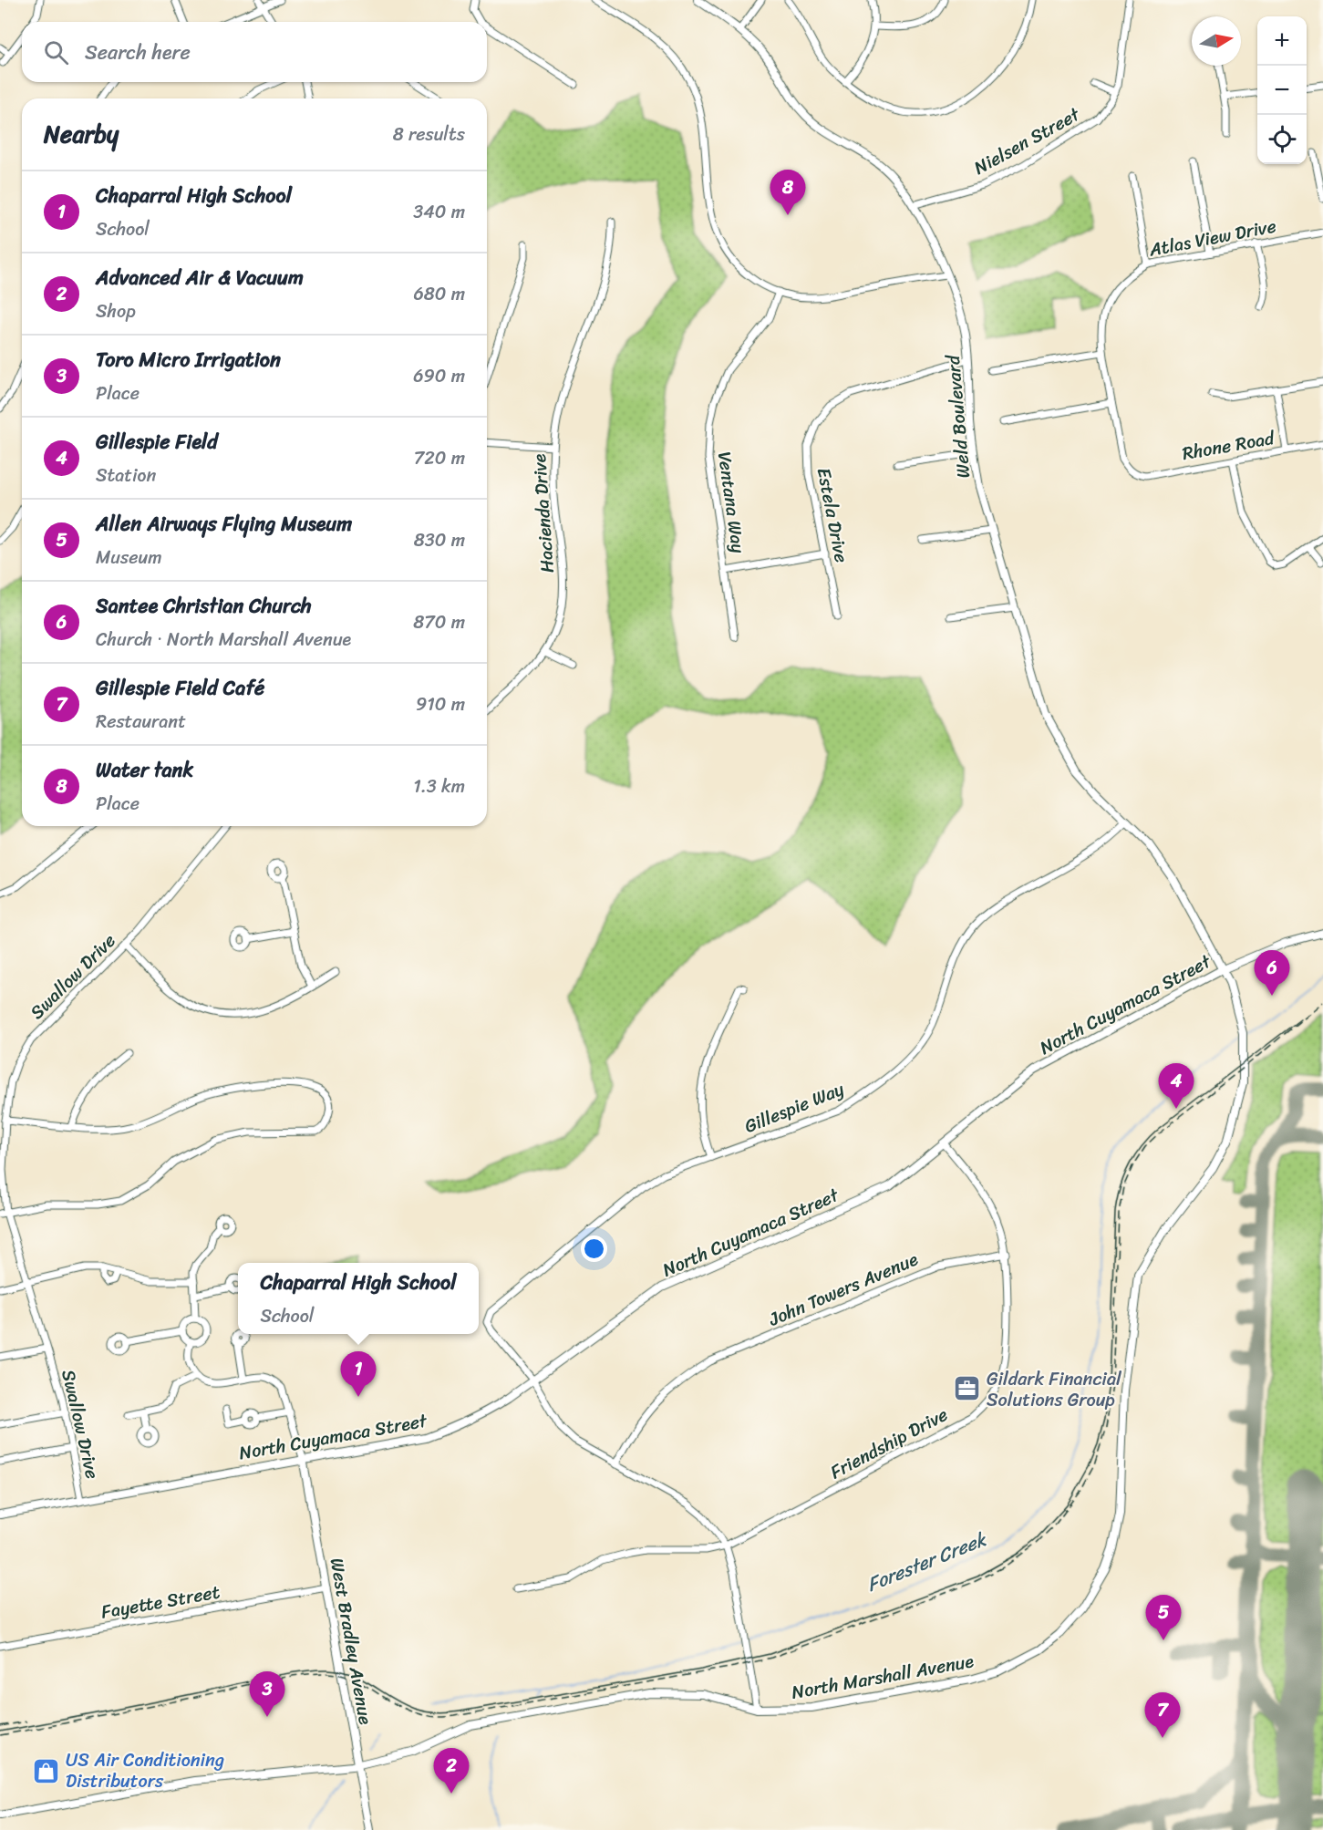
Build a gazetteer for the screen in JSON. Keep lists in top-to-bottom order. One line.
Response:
{"streets":{"main road":["Weld Boulevard","North Cuyamaca Street","West Bradley Avenue","North Marshall Avenue"],"street":["Nielsen Street","Atlas View Drive","Rhone Road","Ventana Way","Hacienda Drive","Estela Drive","Swallow Drive","Gillespie Way","John Towers Avenue","Friendship Drive","Fayette Street"]},"crossings":[["Nielsen Street","Weld Boulevard"],["Atlas View Drive","Rhone Road"],["Weld Boulevard","Estela Drive"],["Weld Boulevard","North Cuyamaca Street"],["Weld Boulevard","Gillespie Way"],["Weld Boulevard","North Marshall Avenue"],["Swallow Drive","North Cuyamaca Street"],["North Cuyamaca Street","Gillespie Way"],["North Cuyamaca Street","West Bradley Avenue"],["North Cuyamaca Street","North Marshall Avenue"],["John Towers Avenue","Friendship Drive"],["Fayette Street","West Bradley Avenue"],["West Bradley Avenue","North Marshall Avenue"]],"water":["Forester Creek"],"places":{"office":["Gildark Financial Solutions Group"],"shop":["US Air Conditioning Distributors"]},"north":"right","page":{"map_buttons":["+","−"],"search":"Search here","heading":["Nearby","8 results"],"pins":["8","6","4","1","5","3","7","2"],"list":[{"mark":"1","name":"Chaparral High School","note":"School","value":"340 m"},{"mark":"2","name":"Advanced Air & Vacuum","note":"Shop","value":"680 m"},{"mark":"3","name":"Toro Micro Irrigation","note":"Place","value":"690 m"},{"mark":"4","name":"Gillespie Field","note":"Station","value":"720 m"},{"mark":"5","name":"Allen Airways Flying Museum","note":"Museum","value":"830 m"},{"mark":"6","name":"Santee Christian Church","note":"Church · North Marshall Avenue","value":"870 m"},{"mark":"7","name":"Gillespie Field Café","note":"Restaurant","value":"910 m"},{"mark":"8","name":"Water tank","note":"Place","value":"1.3 km"}],"popup":["Chaparral High School","School"]}}
